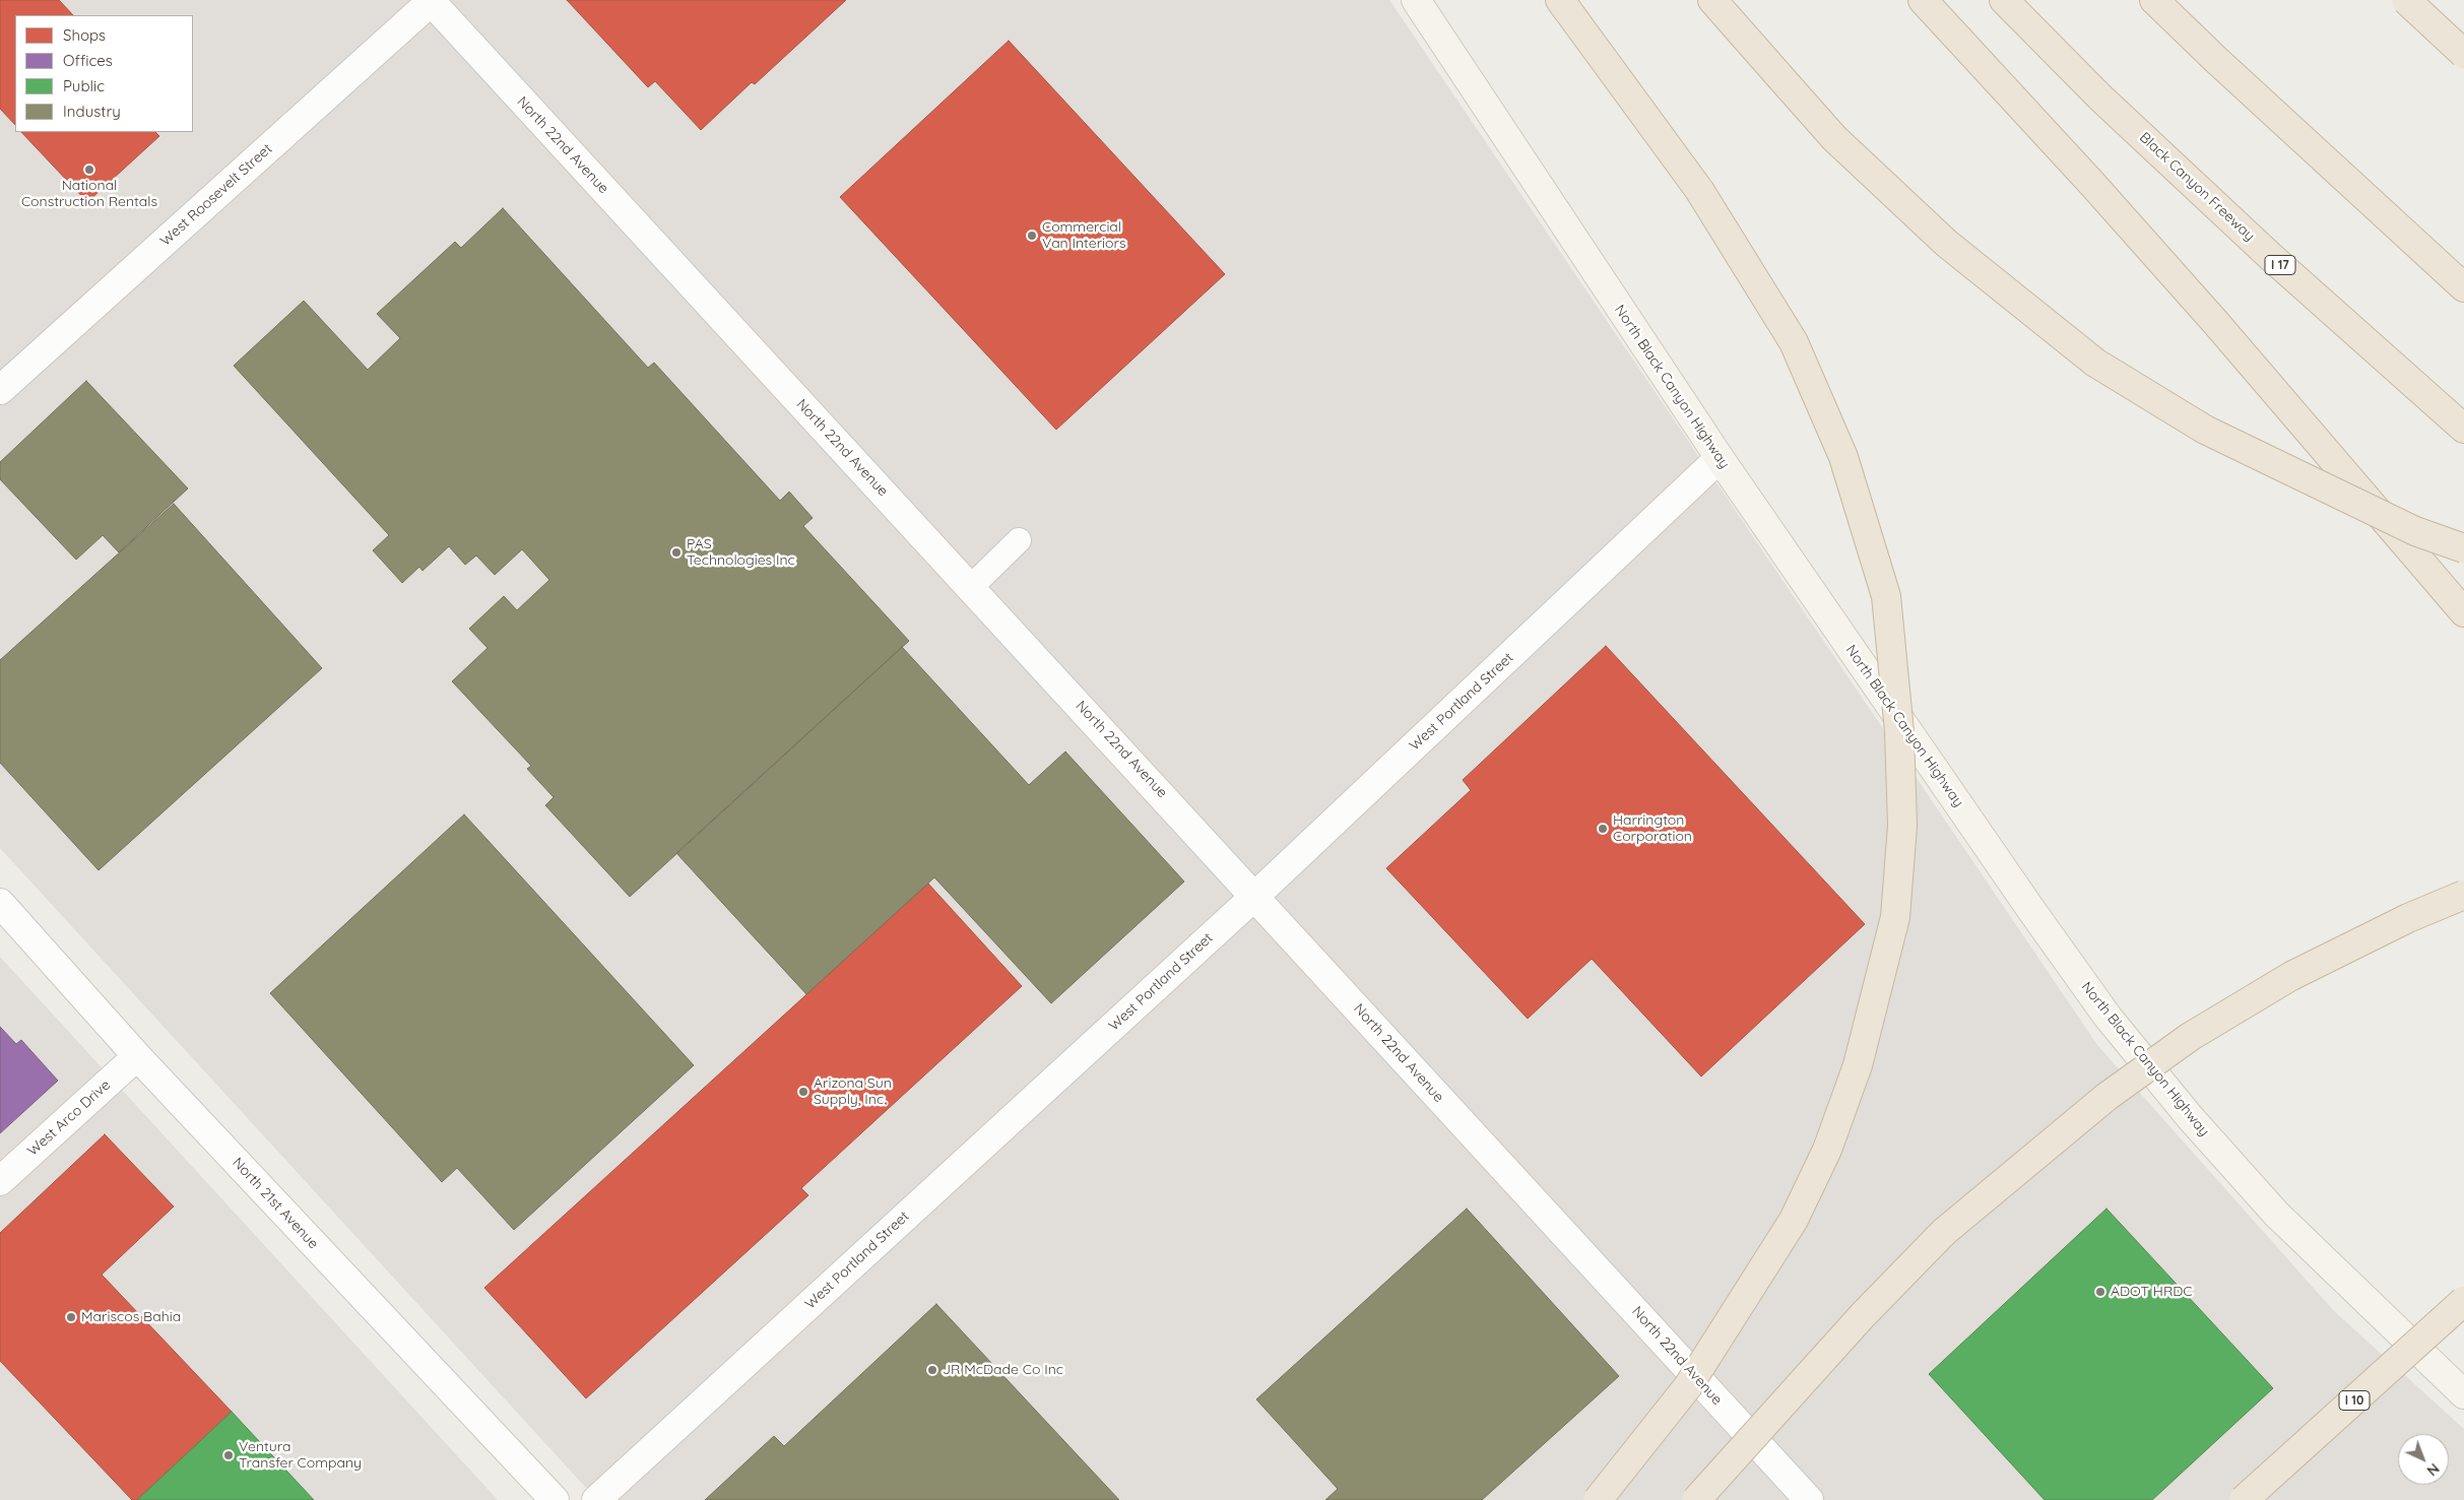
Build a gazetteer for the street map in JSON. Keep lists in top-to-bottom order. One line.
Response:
{"streets":{"highway":["Black Canyon Freeway","I 17","I 10"],"main road":["North Black Canyon Highway"],"street":["North 22nd Avenue","West Roosevelt Street","West Portland Street","West Arco Drive","North 21st Avenue"]},"crossings":[["North 22nd Avenue","West Roosevelt Street"],["North 22nd Avenue","West Portland Street"],["North Black Canyon Highway","West Portland Street"],["West Arco Drive","North 21st Avenue"]],"places":["National Construction Rentals","Commercial Van Interiors","PAS Technologies Inc","Harrington Corporation","Arizona Sun Supply, Inc.","ADOT HRDC","Mariscos Bahia","JR McDade Co Inc","Ventura Transfer Company"],"legend":["Shops","Offices","Public","Industry"],"north":"bottom right"}
